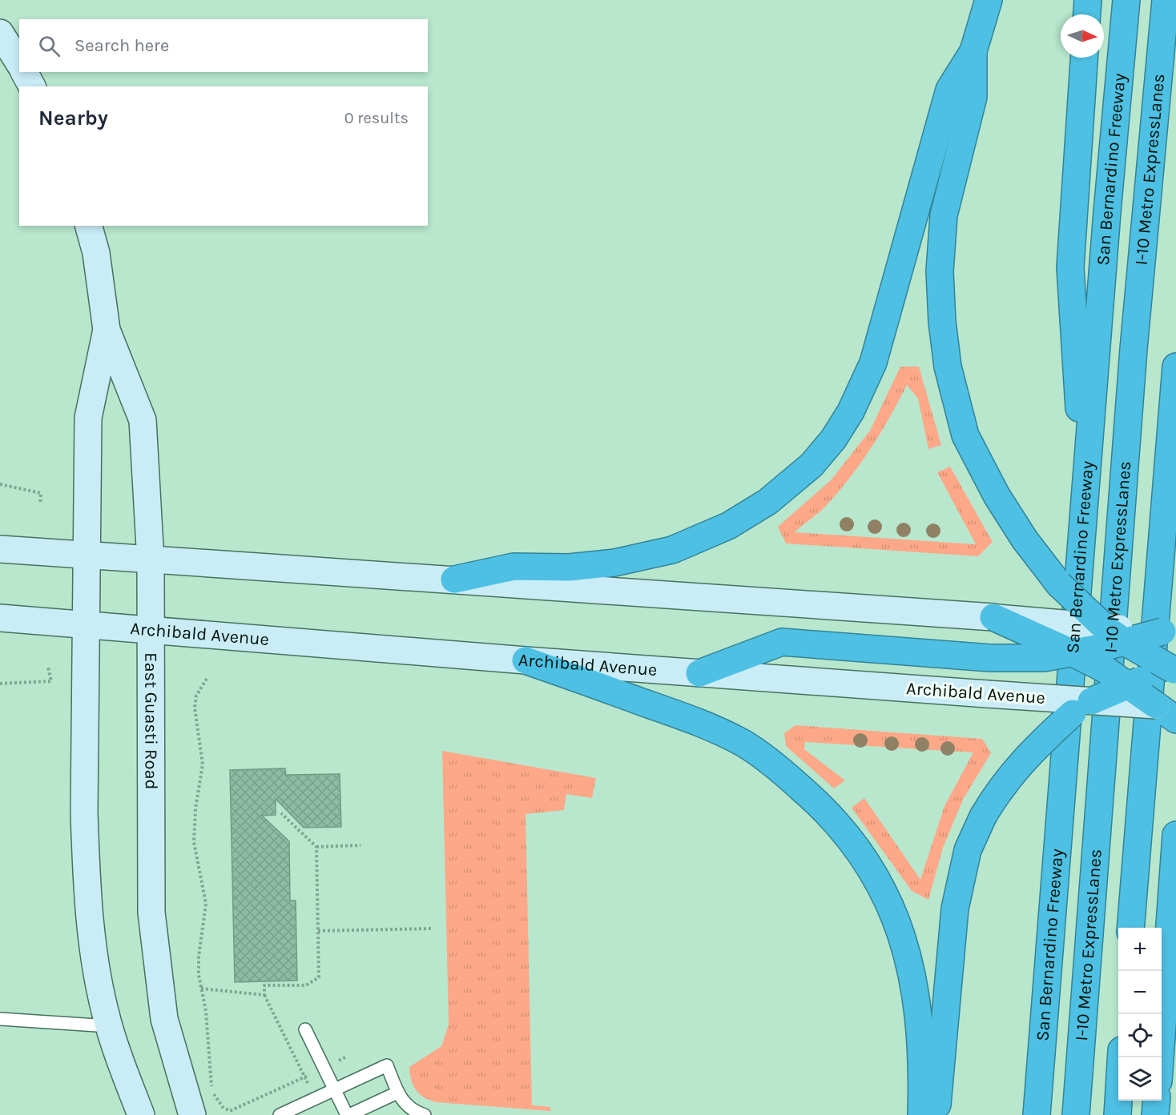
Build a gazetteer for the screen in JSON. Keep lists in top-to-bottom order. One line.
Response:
{"streets":{"highway":["San Bernardino Freeway","I-10 Metro ExpressLanes"],"main road":["Archibald Avenue","East Guasti Road"]},"crossings":[["Archibald Avenue","East Guasti Road"]],"north":"right","page":{"search":"Search here","heading":["Nearby","0 results"],"map_buttons":["+","−"]}}
